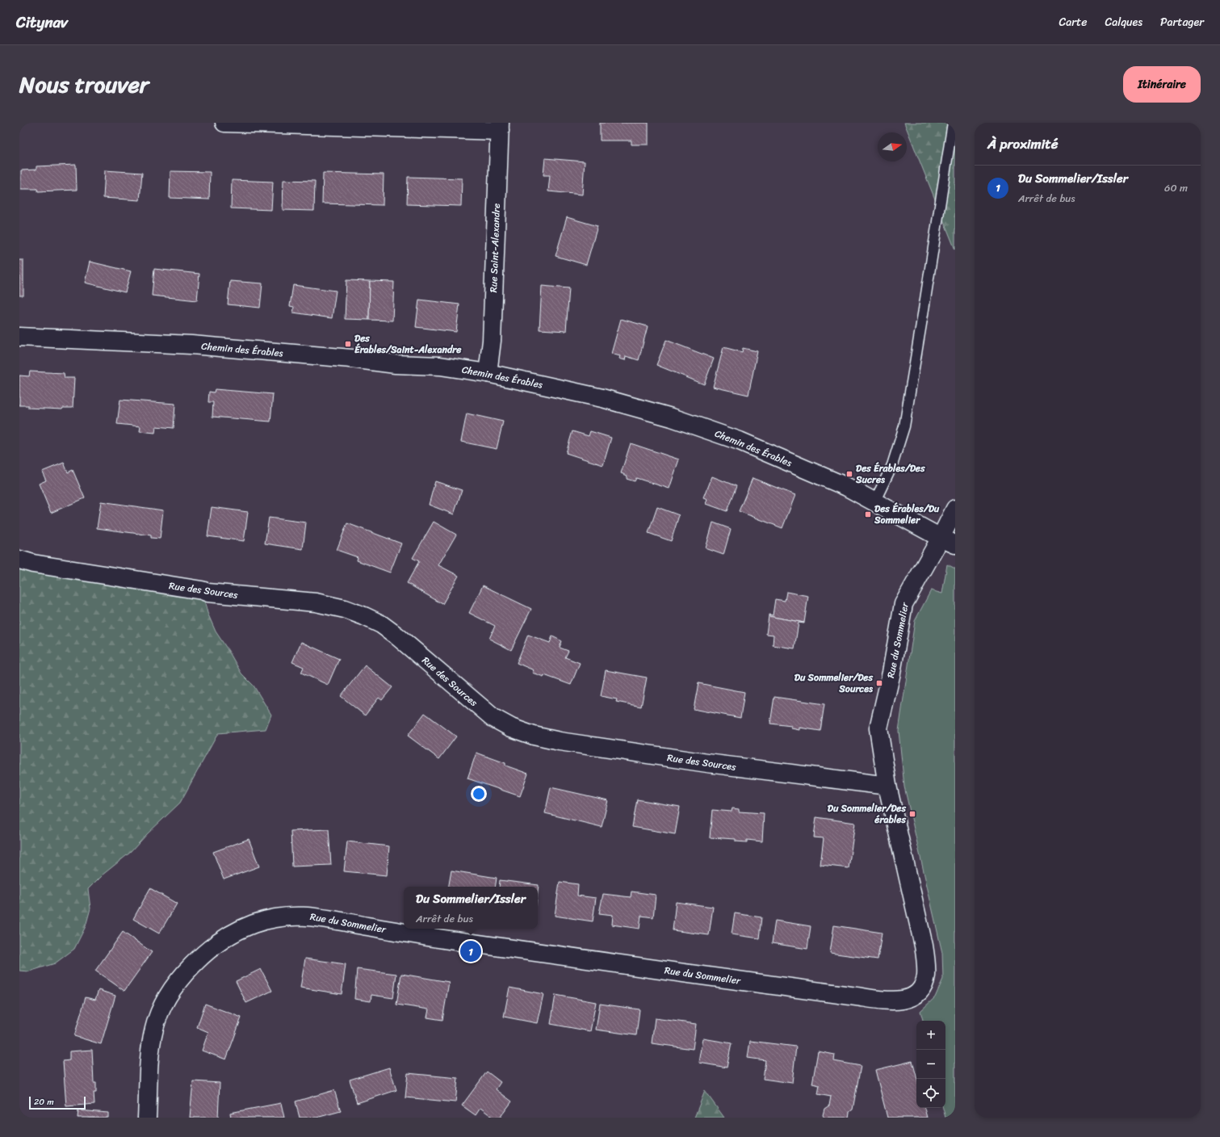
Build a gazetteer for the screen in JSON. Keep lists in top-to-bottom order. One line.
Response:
{"streets":{"street":["Rue Saint-Alexandre","Chemin des Érables","Rue des Sources","Rue du Sommelier"]},"crossings":[["Rue Saint-Alexandre","Chemin des Érables"],["Chemin des Érables","Rue du Sommelier"],["Rue des Sources","Rue du Sommelier"]],"places":{"transit":["Des Érables/Saint-Alexandre","Des Érables/Des Sucres","Des Érables/Du Sommelier","Du Sommelier/Des Sources","Du Sommelier/Des érables"]},"scale_bar":"20 m","north":"right","page":{"header":"Citynav","nav":["Carte","Calques","Partager"],"title":"Nous trouver","buttons":"Itinéraire","heading":"À proximité","list":[{"mark":"1","name":"Du Sommelier/Issler","note":"Arrêt de bus","value":"60 m"}],"popup":["Du Sommelier/Issler","Arrêt de bus"],"pins":"1","map_buttons":["+","−"],"scale":"20 m"}}
